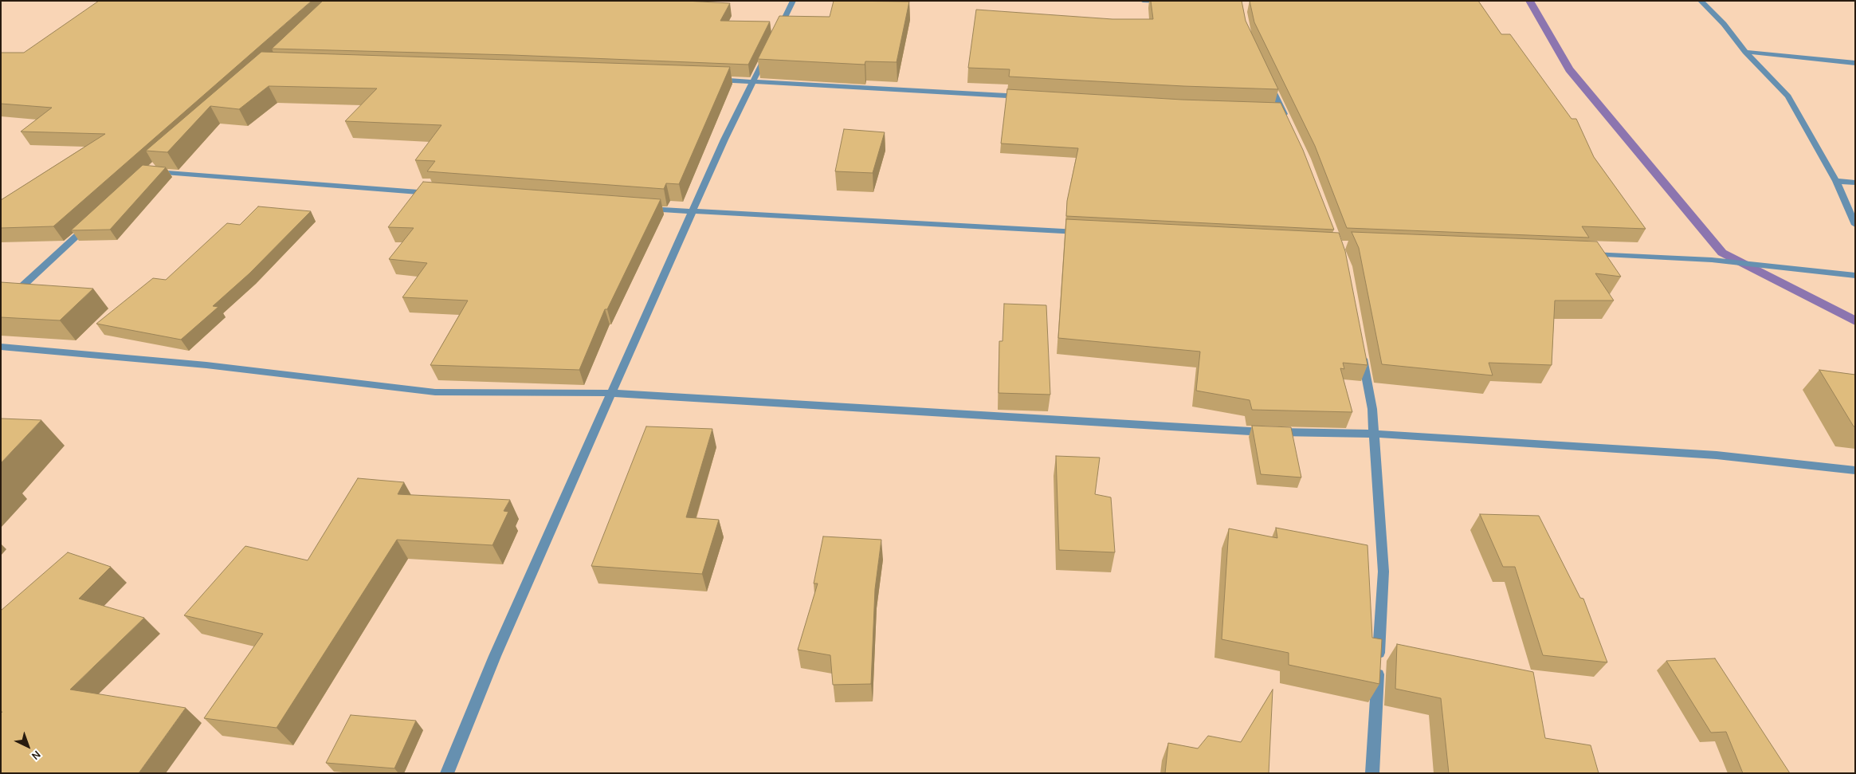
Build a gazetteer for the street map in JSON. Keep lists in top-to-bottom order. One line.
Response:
{"north":"bottom right"}
